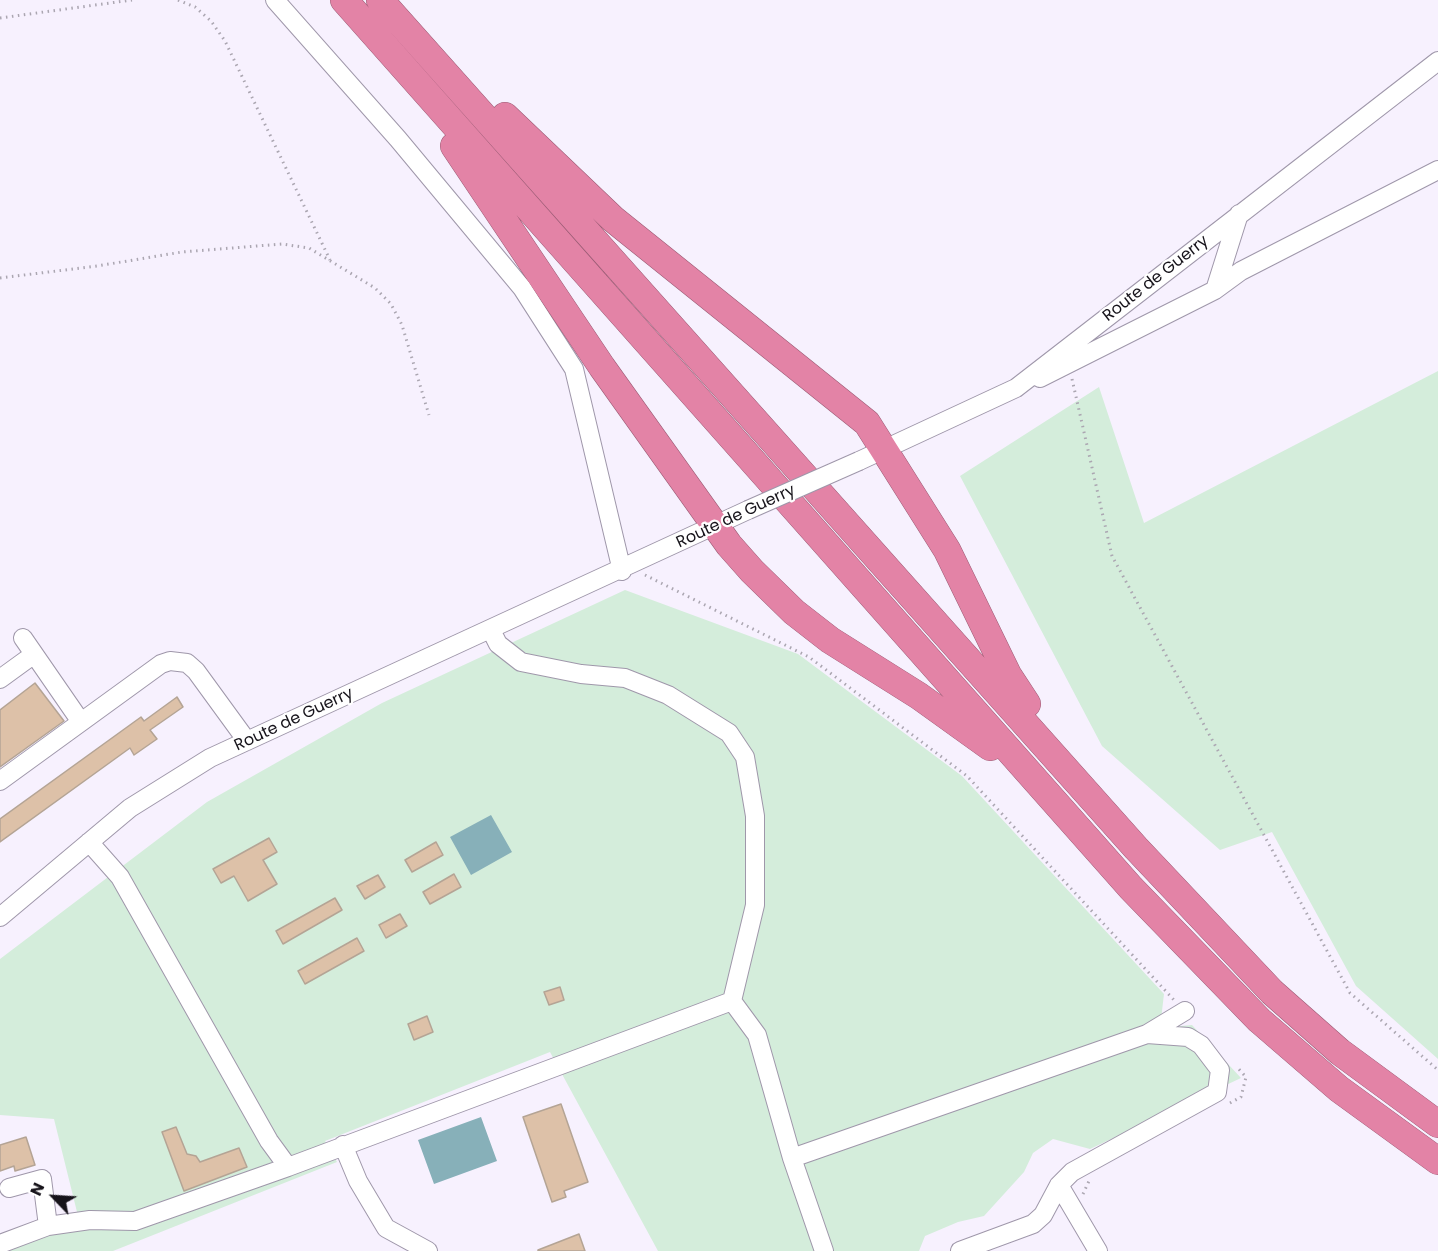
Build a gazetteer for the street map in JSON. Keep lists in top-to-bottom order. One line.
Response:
{"streets":{"street":["Route de Guerry"]},"north":"top left"}
